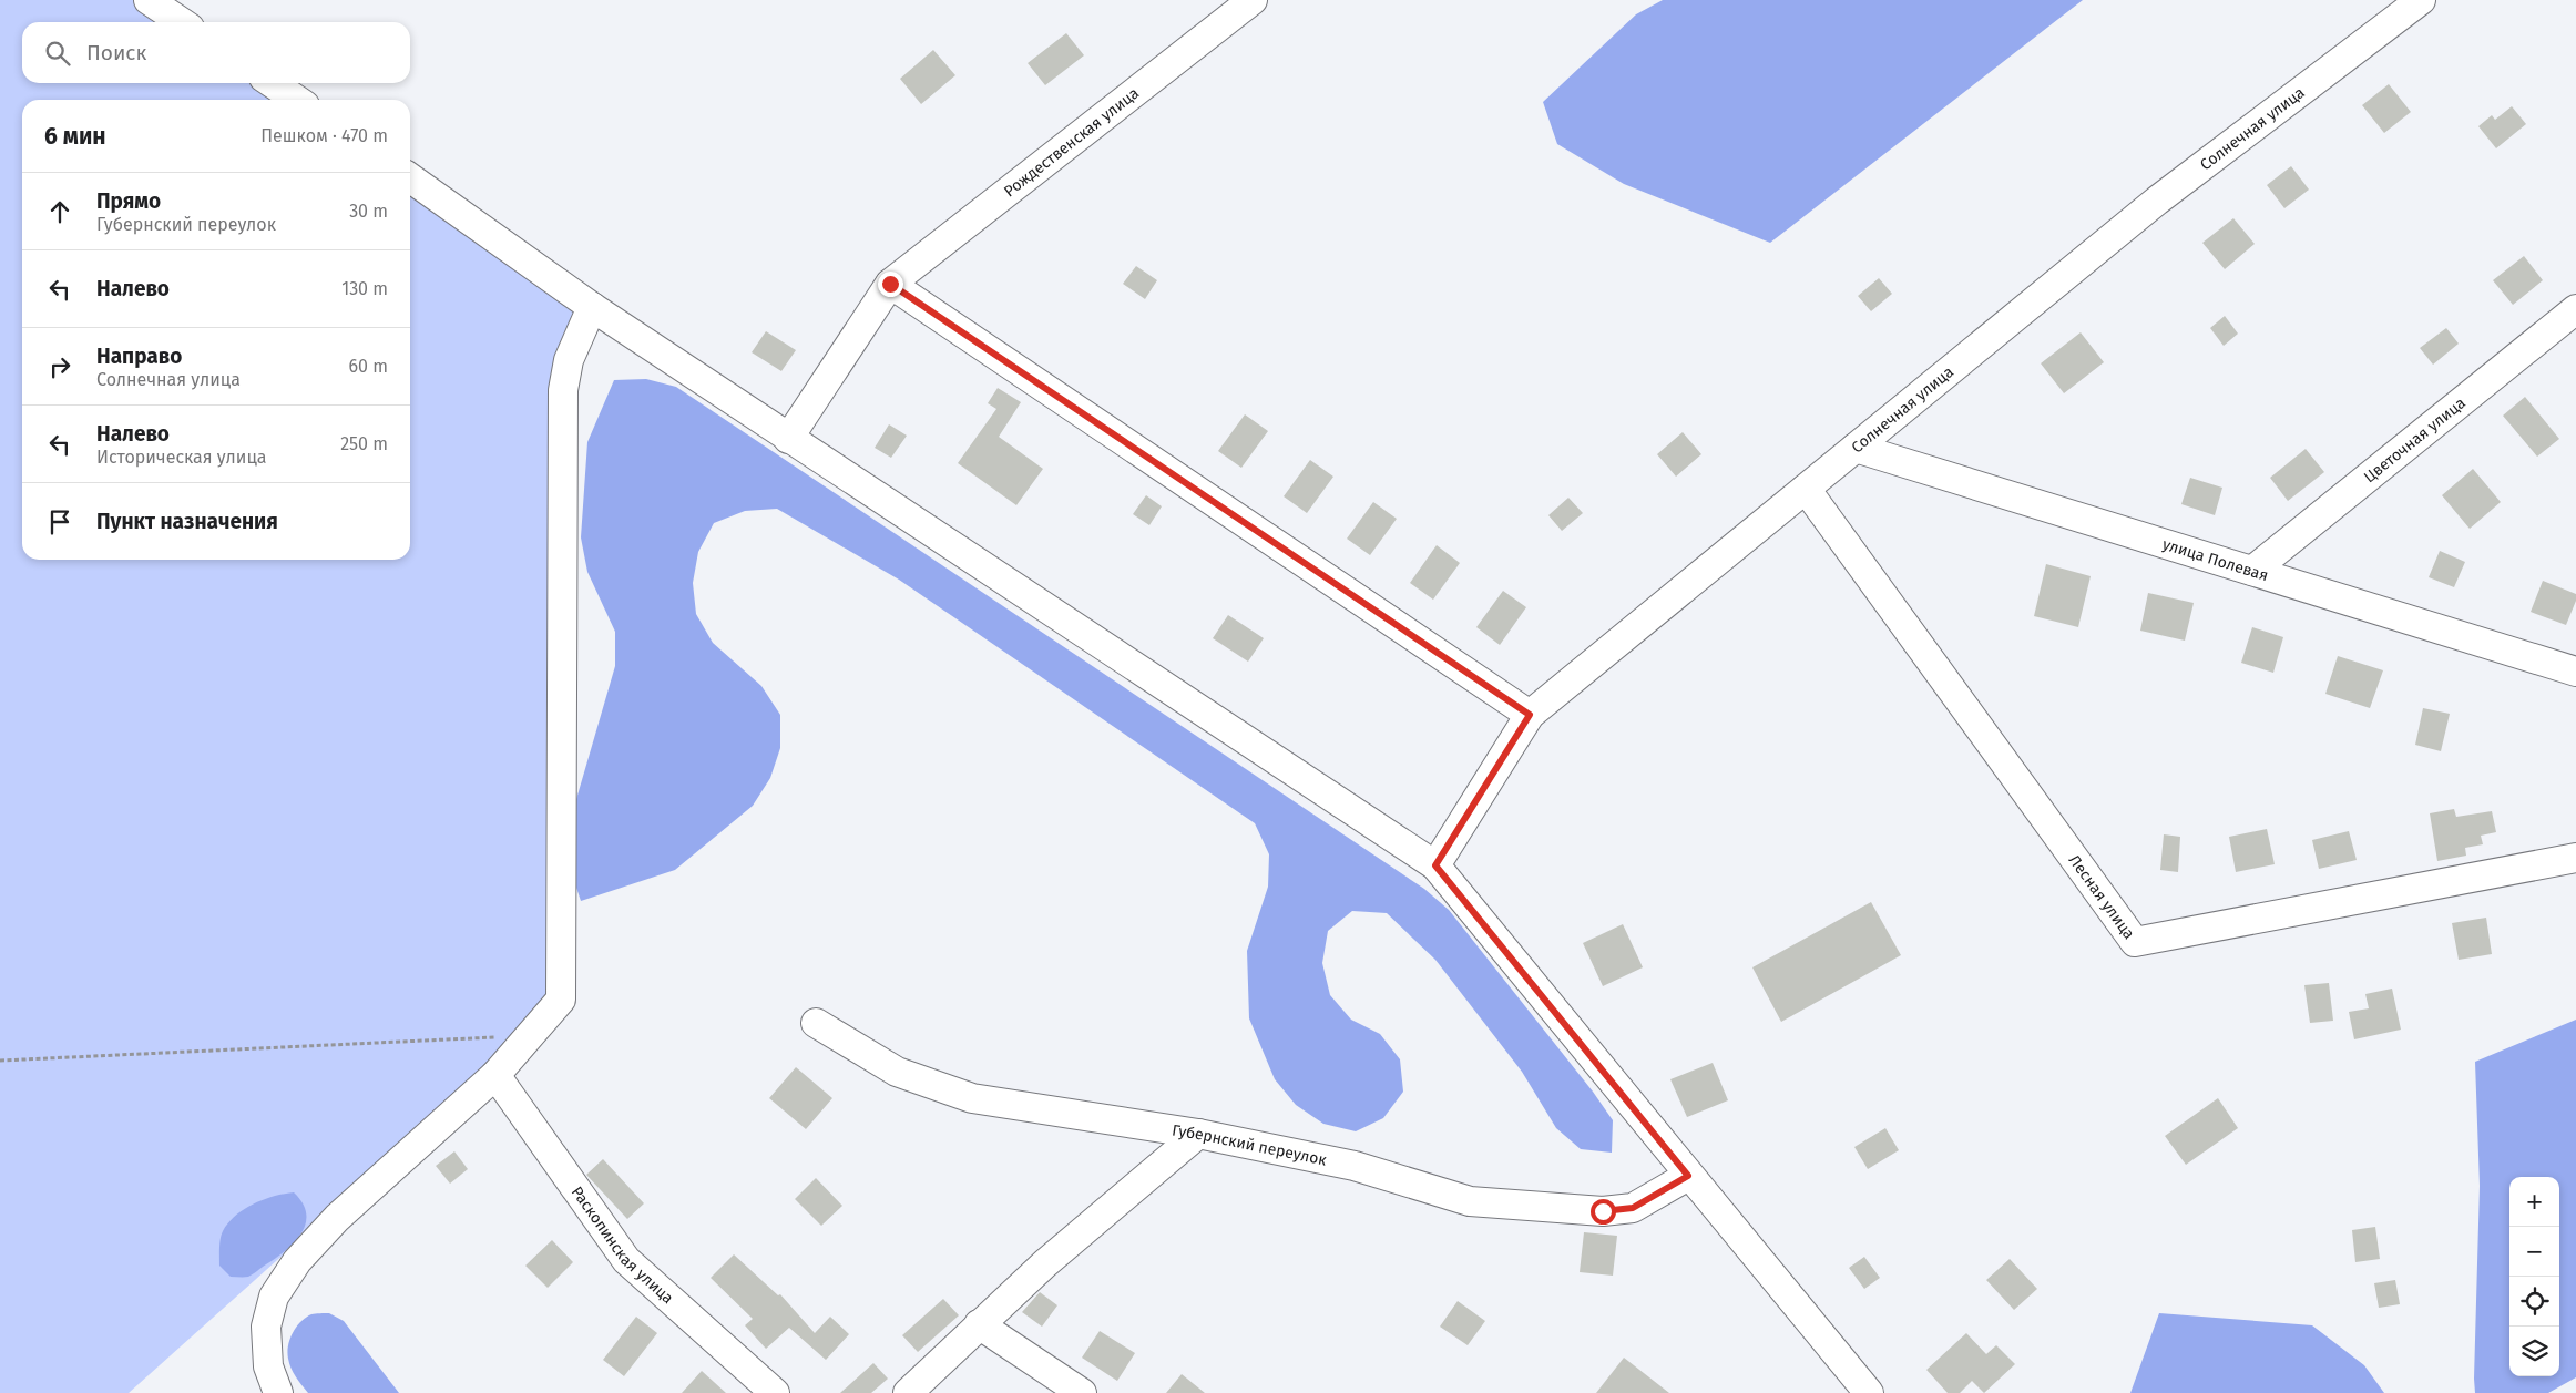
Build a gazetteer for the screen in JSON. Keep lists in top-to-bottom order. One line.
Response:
{"streets":{"street":["Солнечная улица","Рождественская улица","Цветочная улица","улица Полевая","Лесная улица","Губернский переулок","Раскопинская улица"]},"crossings":[["Солнечная улица","улица Полевая"],["Солнечная улица","Лесная улица"],["Цветочная улица","улица Полевая"]],"page":{"search":"Поиск","heading":["6 мин","Пешком · 470 m"],"list":[["Прямо","Губернский переулок","30 m"],["Налево","130 m"],["Направо","Солнечная улица","60 m"],["Налево","Историческая улица","250 m"],"Пункт назначения"],"map_buttons":["+","−"]}}
